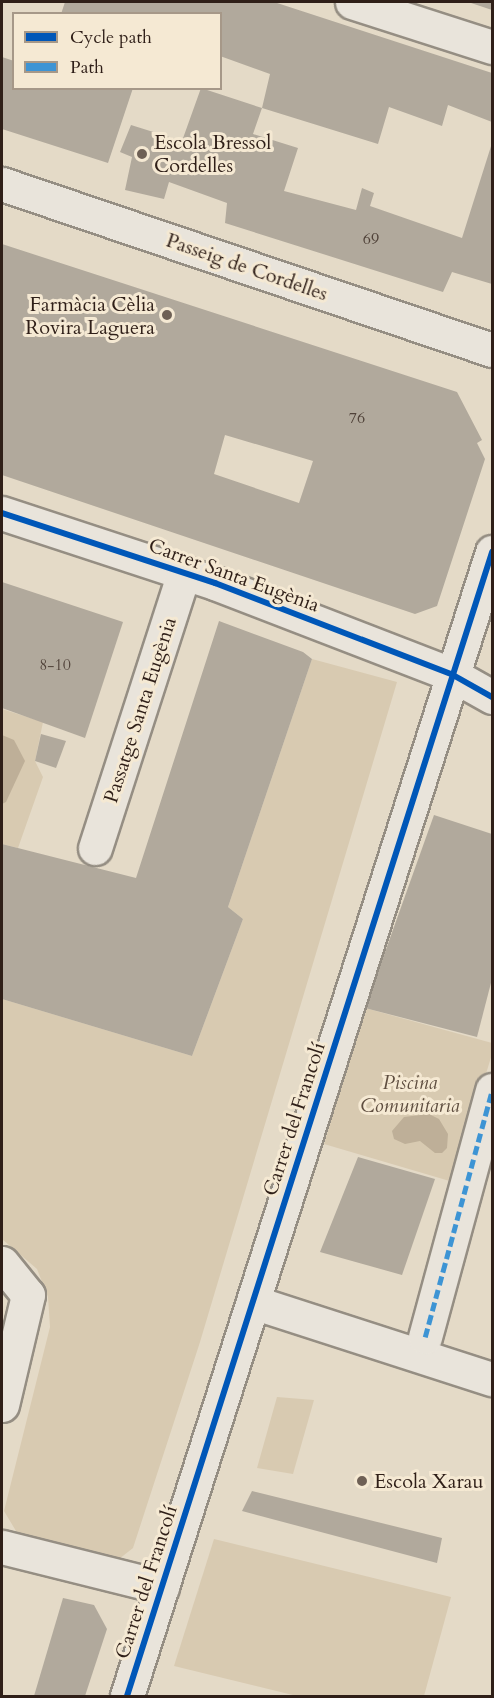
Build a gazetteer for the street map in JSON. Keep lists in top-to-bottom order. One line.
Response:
{"streets":{"street":["Passeig de Cordelles","Carrer Santa Eugènia","Passatge Santa Eugènia","Carrer del Francolí"]},"crossings":[["Carrer Santa Eugènia","Passatge Santa Eugènia"],["Carrer Santa Eugènia","Carrer del Francolí"]],"parks":["Piscina Comunitaria"],"places":["Escola Bressol Cordelles","Farmàcia Cèlia Rovira Laguera","Escola Xarau"],"house_numbers":["69","76","8-10"],"legend":["Cycle path","Path"]}
